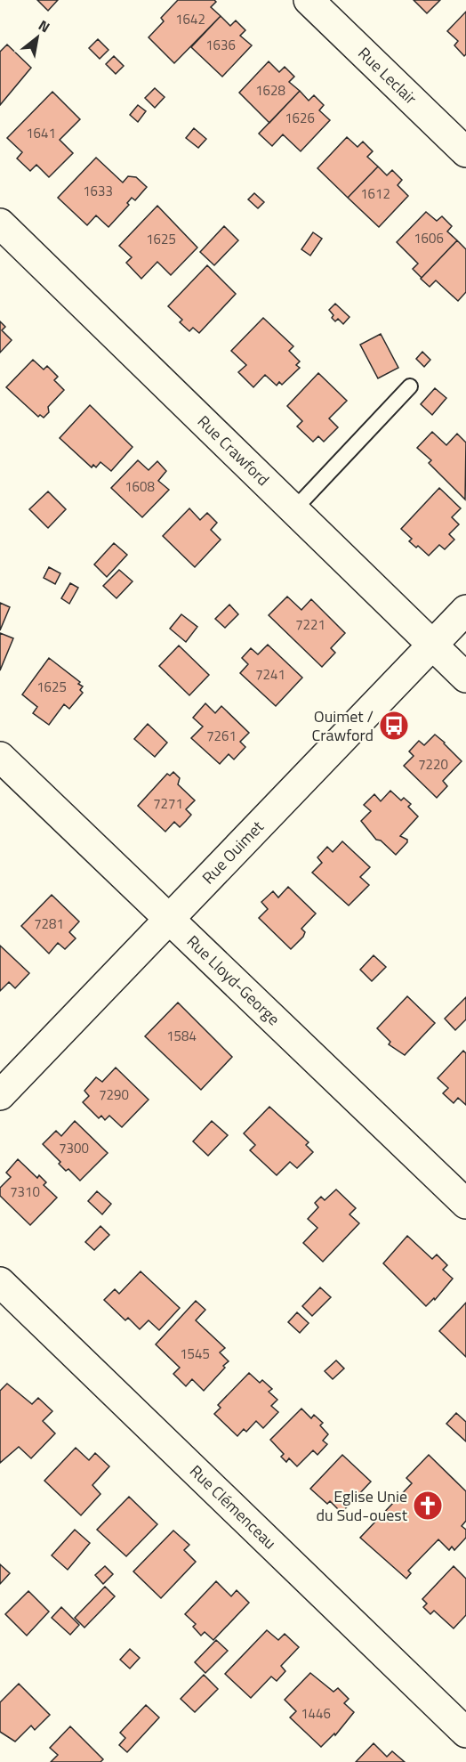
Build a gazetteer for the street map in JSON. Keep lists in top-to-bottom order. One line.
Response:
{"streets":{"street":["Rue Leclair","Rue Crawford","Rue Ouimet","Rue Lloyd-George","Rue Clémenceau"]},"crossings":[["Rue Crawford","Rue Ouimet"],["Rue Ouimet","Rue Lloyd-George"]],"places":{"bus stop":["Ouimet / Crawford"],"church":["Eglise Unie du Sud-ouest"]},"house_numbers":["1642","1636","1628","1626","1641","1633","1612","1606","1625","1608","7221","7241","1625","7261","7220","7271","7281","1584","7290","7300","7310","1545","1446"],"north":"top right"}
